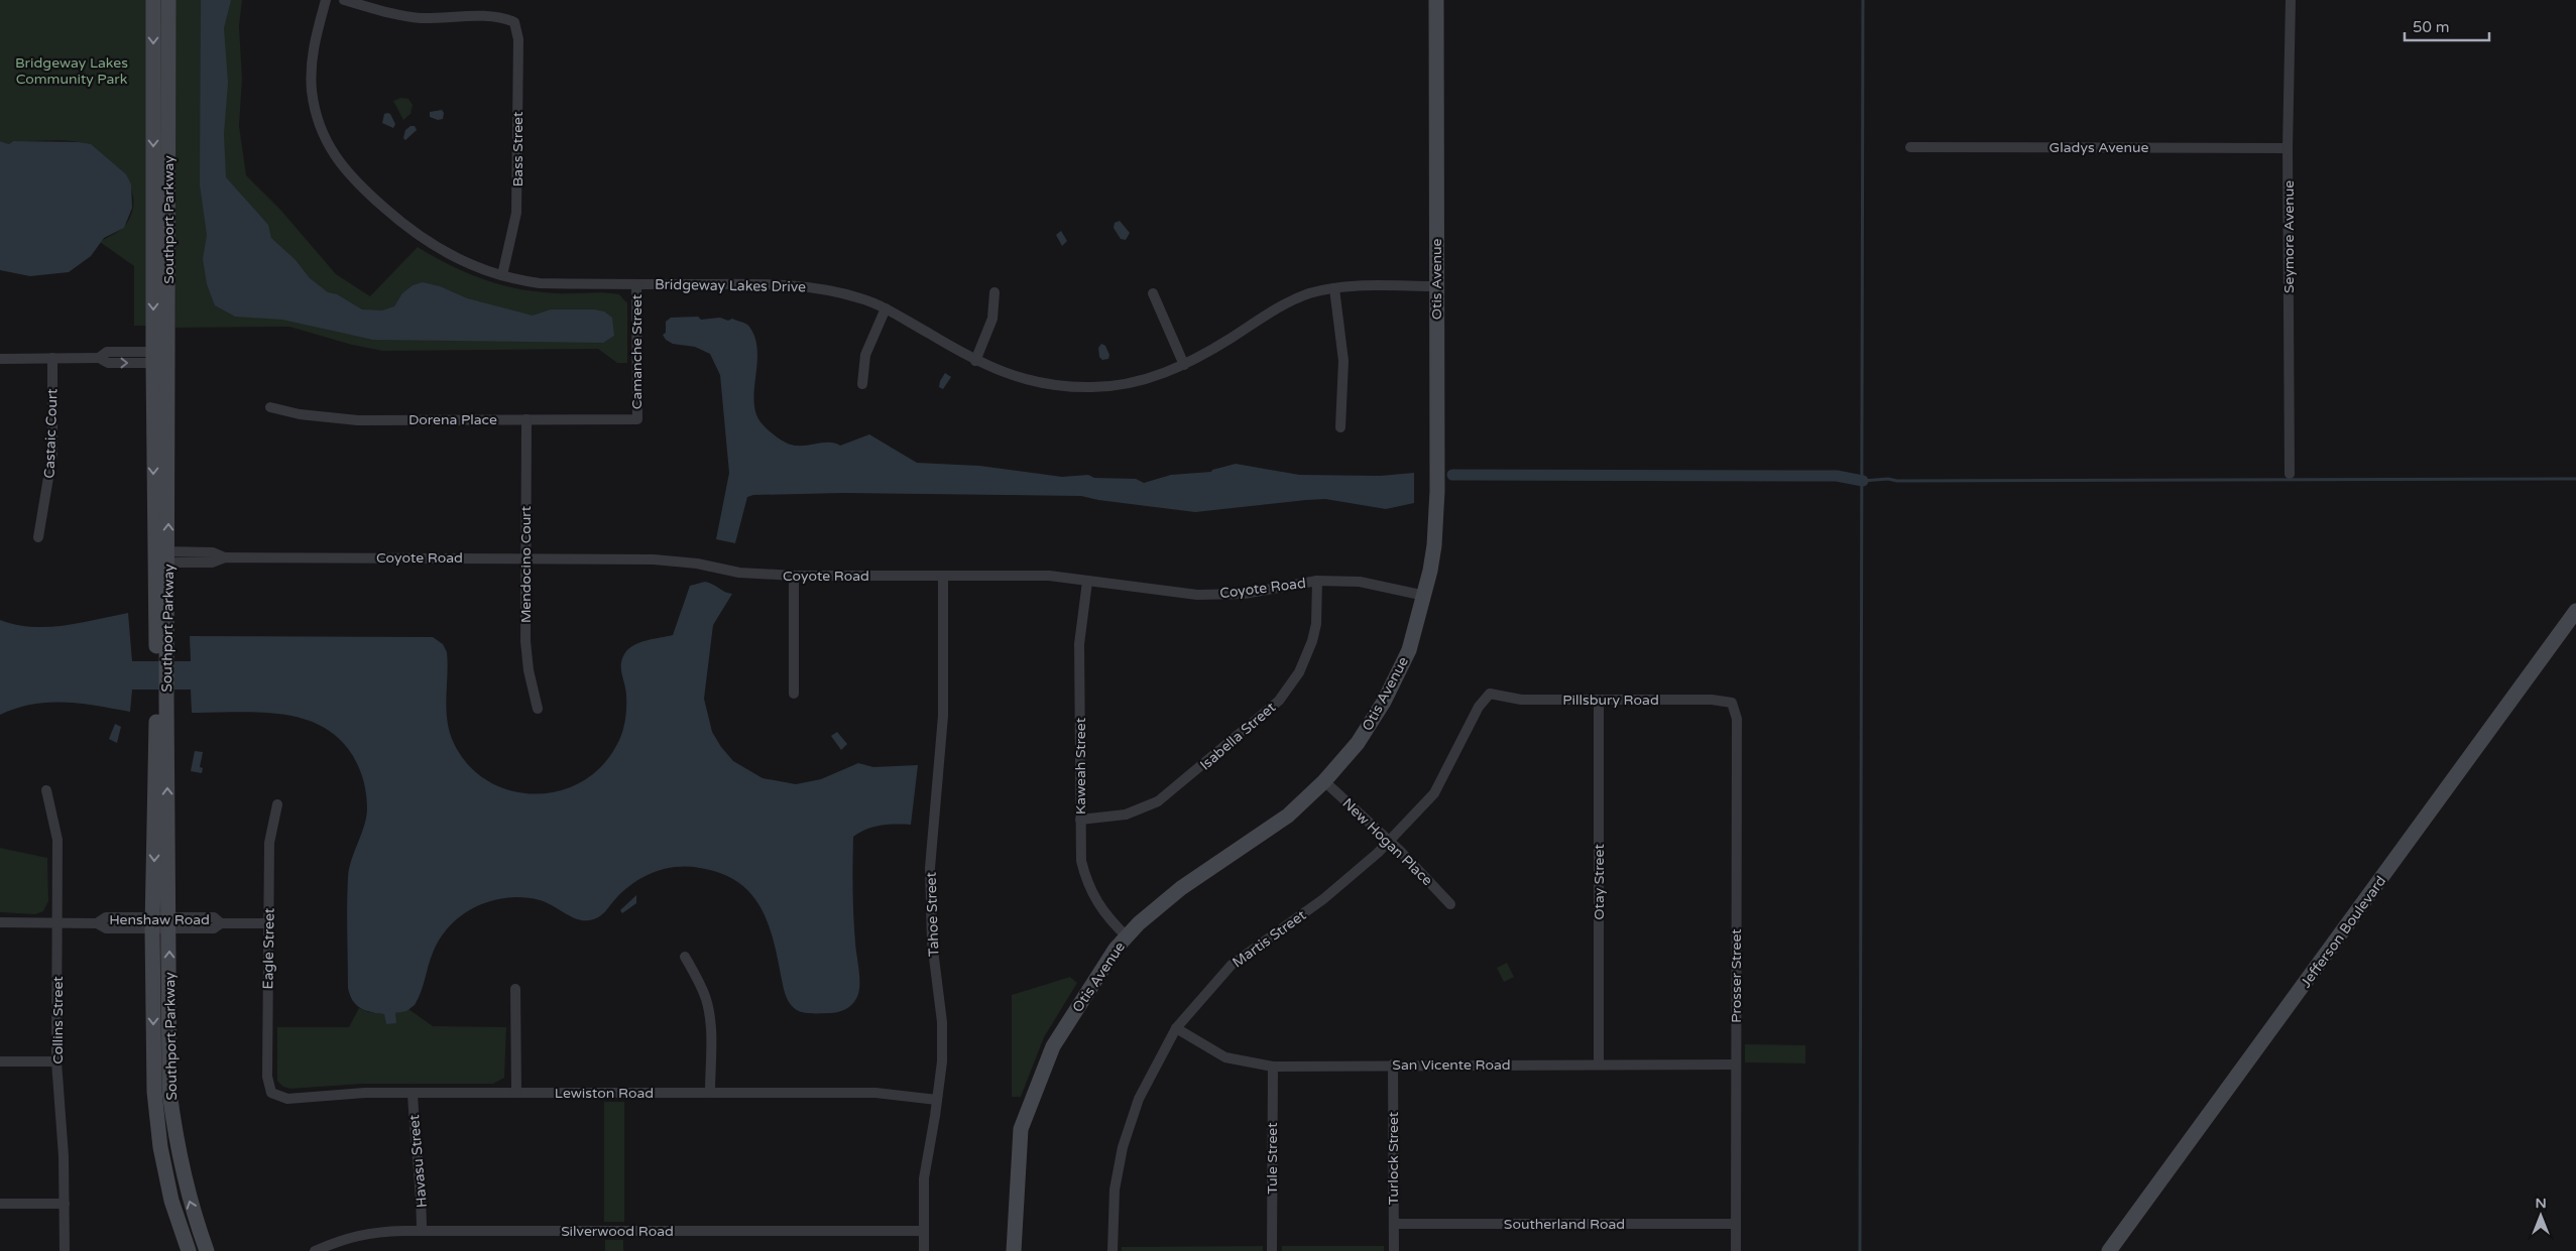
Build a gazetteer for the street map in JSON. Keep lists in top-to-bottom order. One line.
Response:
{"streets":{"street":["Gladys Avenue","Bass Street","Southport Parkway","Seymore Avenue","Otis Avenue","Bridgeway Lakes Drive","Camanche Street","Dorena Place","Castaic Court","Coyote Road","Mendocino Court","Pillsbury Road","Isabella Street","Kaweah Street","New Hogan Place","Otay Street","Tahoe Street","Henshaw Road","Jefferson Boulevard","Martis Street","Eagle Street","Prosser Street","Collins Street","San Vicente Road","Lewiston Road","Tule Street","Turlock Street","Havasu Street","Southerland Road","Silverwood Road"]},"crossings":[["Gladys Avenue","Seymore Avenue"],["Bass Street","Bridgeway Lakes Drive"],["Southport Parkway","Coyote Road"],["Southport Parkway","Henshaw Road"],["Otis Avenue","Bridgeway Lakes Drive"],["Otis Avenue","Coyote Road"],["Otis Avenue","Kaweah Street"],["Otis Avenue","New Hogan Place"],["Bridgeway Lakes Drive","Camanche Street"],["Camanche Street","Dorena Place"],["Dorena Place","Mendocino Court"],["Coyote Road","Mendocino Court"],["Coyote Road","Isabella Street"],["Coyote Road","Kaweah Street"],["Coyote Road","Tahoe Street"],["Pillsbury Road","Otay Street"],["Pillsbury Road","Martis Street"],["Pillsbury Road","Prosser Street"],["Isabella Street","Kaweah Street"],["New Hogan Place","Martis Street"],["Otay Street","San Vicente Road"],["Tahoe Street","Lewiston Road"],["Tahoe Street","Silverwood Road"],["Henshaw Road","Eagle Street"],["Henshaw Road","Collins Street"],["Martis Street","San Vicente Road"],["Eagle Street","Lewiston Road"],["Prosser Street","San Vicente Road"],["Prosser Street","Southerland Road"],["San Vicente Road","Tule Street"],["San Vicente Road","Turlock Street"],["Lewiston Road","Havasu Street"],["Turlock Street","Southerland Road"],["Havasu Street","Silverwood Road"]],"parks":["Bridgeway Lakes Community Park"],"scale_bar":"50 m","north":"top"}
